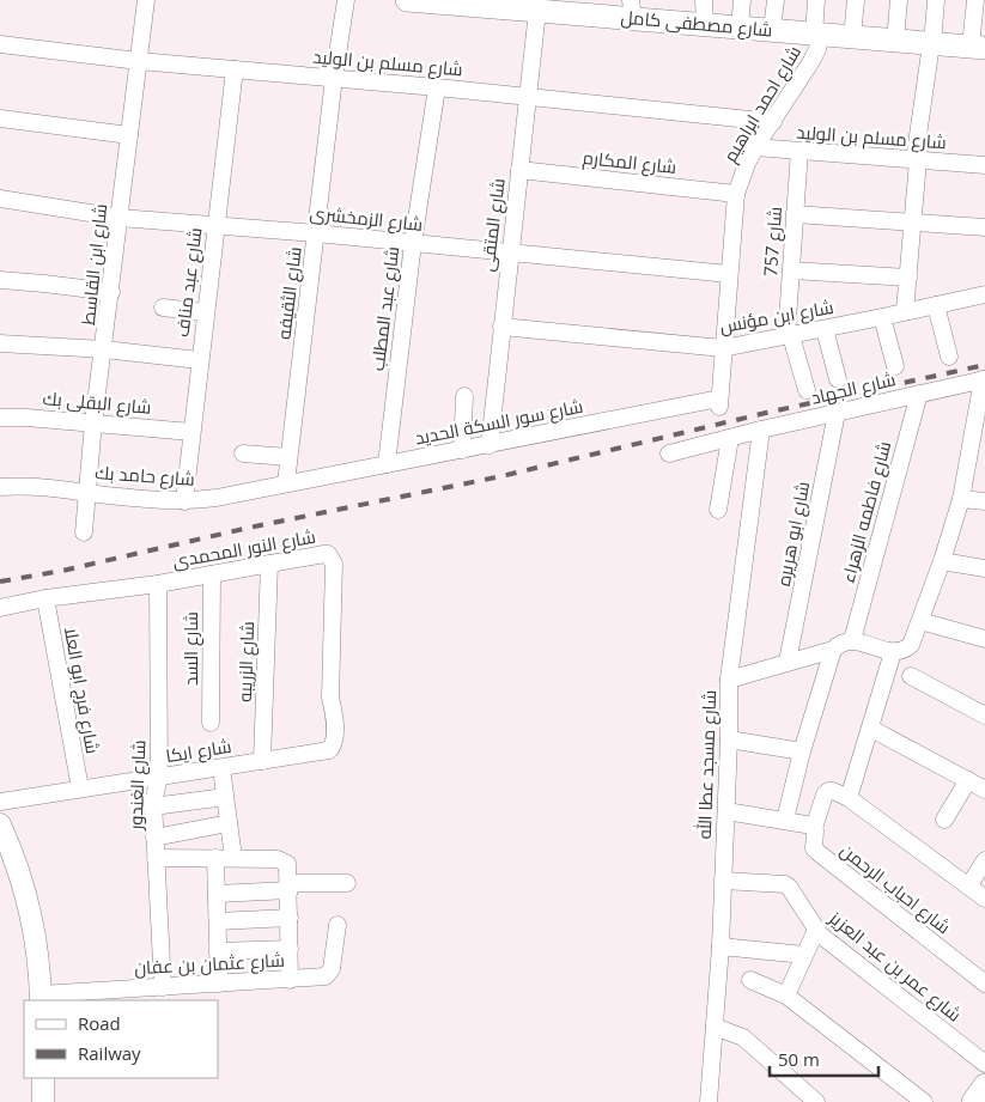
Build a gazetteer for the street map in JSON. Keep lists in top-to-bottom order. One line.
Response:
{"streets":{"main road":["شارع مصطفى كامل"],"street":["شارع مسلم بن الوليد","شارع احمد ابراهيم","شارع المكارم","شارع الزمخشرى","شارع المتقى","شارع 757","شارع ابن القاسط","شارع عبد مناف","شارع الثقيفه","شارع عبد المطلب","شارع ابن مؤنس","شارع الجهاد","شارع البقلى بك","شارع سور السكة الحديد","شارع حامد بك","شارع فاطمه الزهراء","شارع ابو هريره","شارع النور المحمدى","شارع السد","شارع الزريبه","شارع فرج ابو العلا","شارع ايكا","شارع مسجد عطا الله","شارع الغندور","شارع احباب الرحمن","شارع عثمان بن عفان","شارع عمر بن عبد العزيز"]},"crossings":[["شارع مصطفى كامل","شارع احمد ابراهيم"],["شارع مصطفى كامل","شارع المتقى"],["شارع مسلم بن الوليد","شارع احمد ابراهيم"],["شارع مسلم بن الوليد","شارع المتقى"],["شارع مسلم بن الوليد","شارع 757"],["شارع مسلم بن الوليد","شارع ابن القاسط"],["شارع مسلم بن الوليد","شارع عبد مناف"],["شارع مسلم بن الوليد","شارع الثقيفه"],["شارع مسلم بن الوليد","شارع عبد المطلب"],["شارع احمد ابراهيم","شارع المكارم"],["شارع احمد ابراهيم","شارع الزمخشرى"],["شارع احمد ابراهيم","شارع ابن مؤنس"],["شارع احمد ابراهيم","شارع سور السكة الحديد"],["شارع المكارم","شارع المتقى"],["شارع الزمخشرى","شارع المتقى"],["شارع الزمخشرى","شارع ابن القاسط"],["شارع الزمخشرى","شارع عبد مناف"],["شارع الزمخشرى","شارع الثقيفه"],["شارع الزمخشرى","شارع عبد المطلب"],["شارع المتقى","شارع ابن مؤنس"],["شارع المتقى","شارع سور السكة الحديد"],["شارع 757","شارع ابن مؤنس"],["شارع ابن القاسط","شارع البقلى بك"],["شارع ابن القاسط","شارع حامد بك"],["شارع عبد مناف","شارع البقلى بك"],["شارع عبد مناف","شارع حامد بك"],["شارع الثقيفه","شارع سور السكة الحديد"],["شارع الثقيفه","شارع حامد بك"],["شارع عبد المطلب","شارع سور السكة الحديد"],["شارع الجهاد","شارع فاطمه الزهراء"],["شارع الجهاد","شارع ابو هريره"],["شارع الجهاد","شارع مسجد عطا الله"],["شارع سور السكة الحديد","شارع حامد بك"],["شارع النور المحمدى","شارع السد"],["شارع النور المحمدى","شارع الزريبه"],["شارع النور المحمدى","شارع فرج ابو العلا"],["شارع النور المحمدى","شارع ايكا"],["شارع النور المحمدى","شارع الغندور"],["شارع الزريبه","شارع ايكا"],["شارع فرج ابو العلا","شارع ايكا"],["شارع ايكا","شارع الغندور"],["شارع مسجد عطا الله","شارع عمر بن عبد العزيز"],["شارع الغندور","شارع عثمان بن عفان"]],"legend":["Road","Railway"],"scale_bar":"50 m"}
